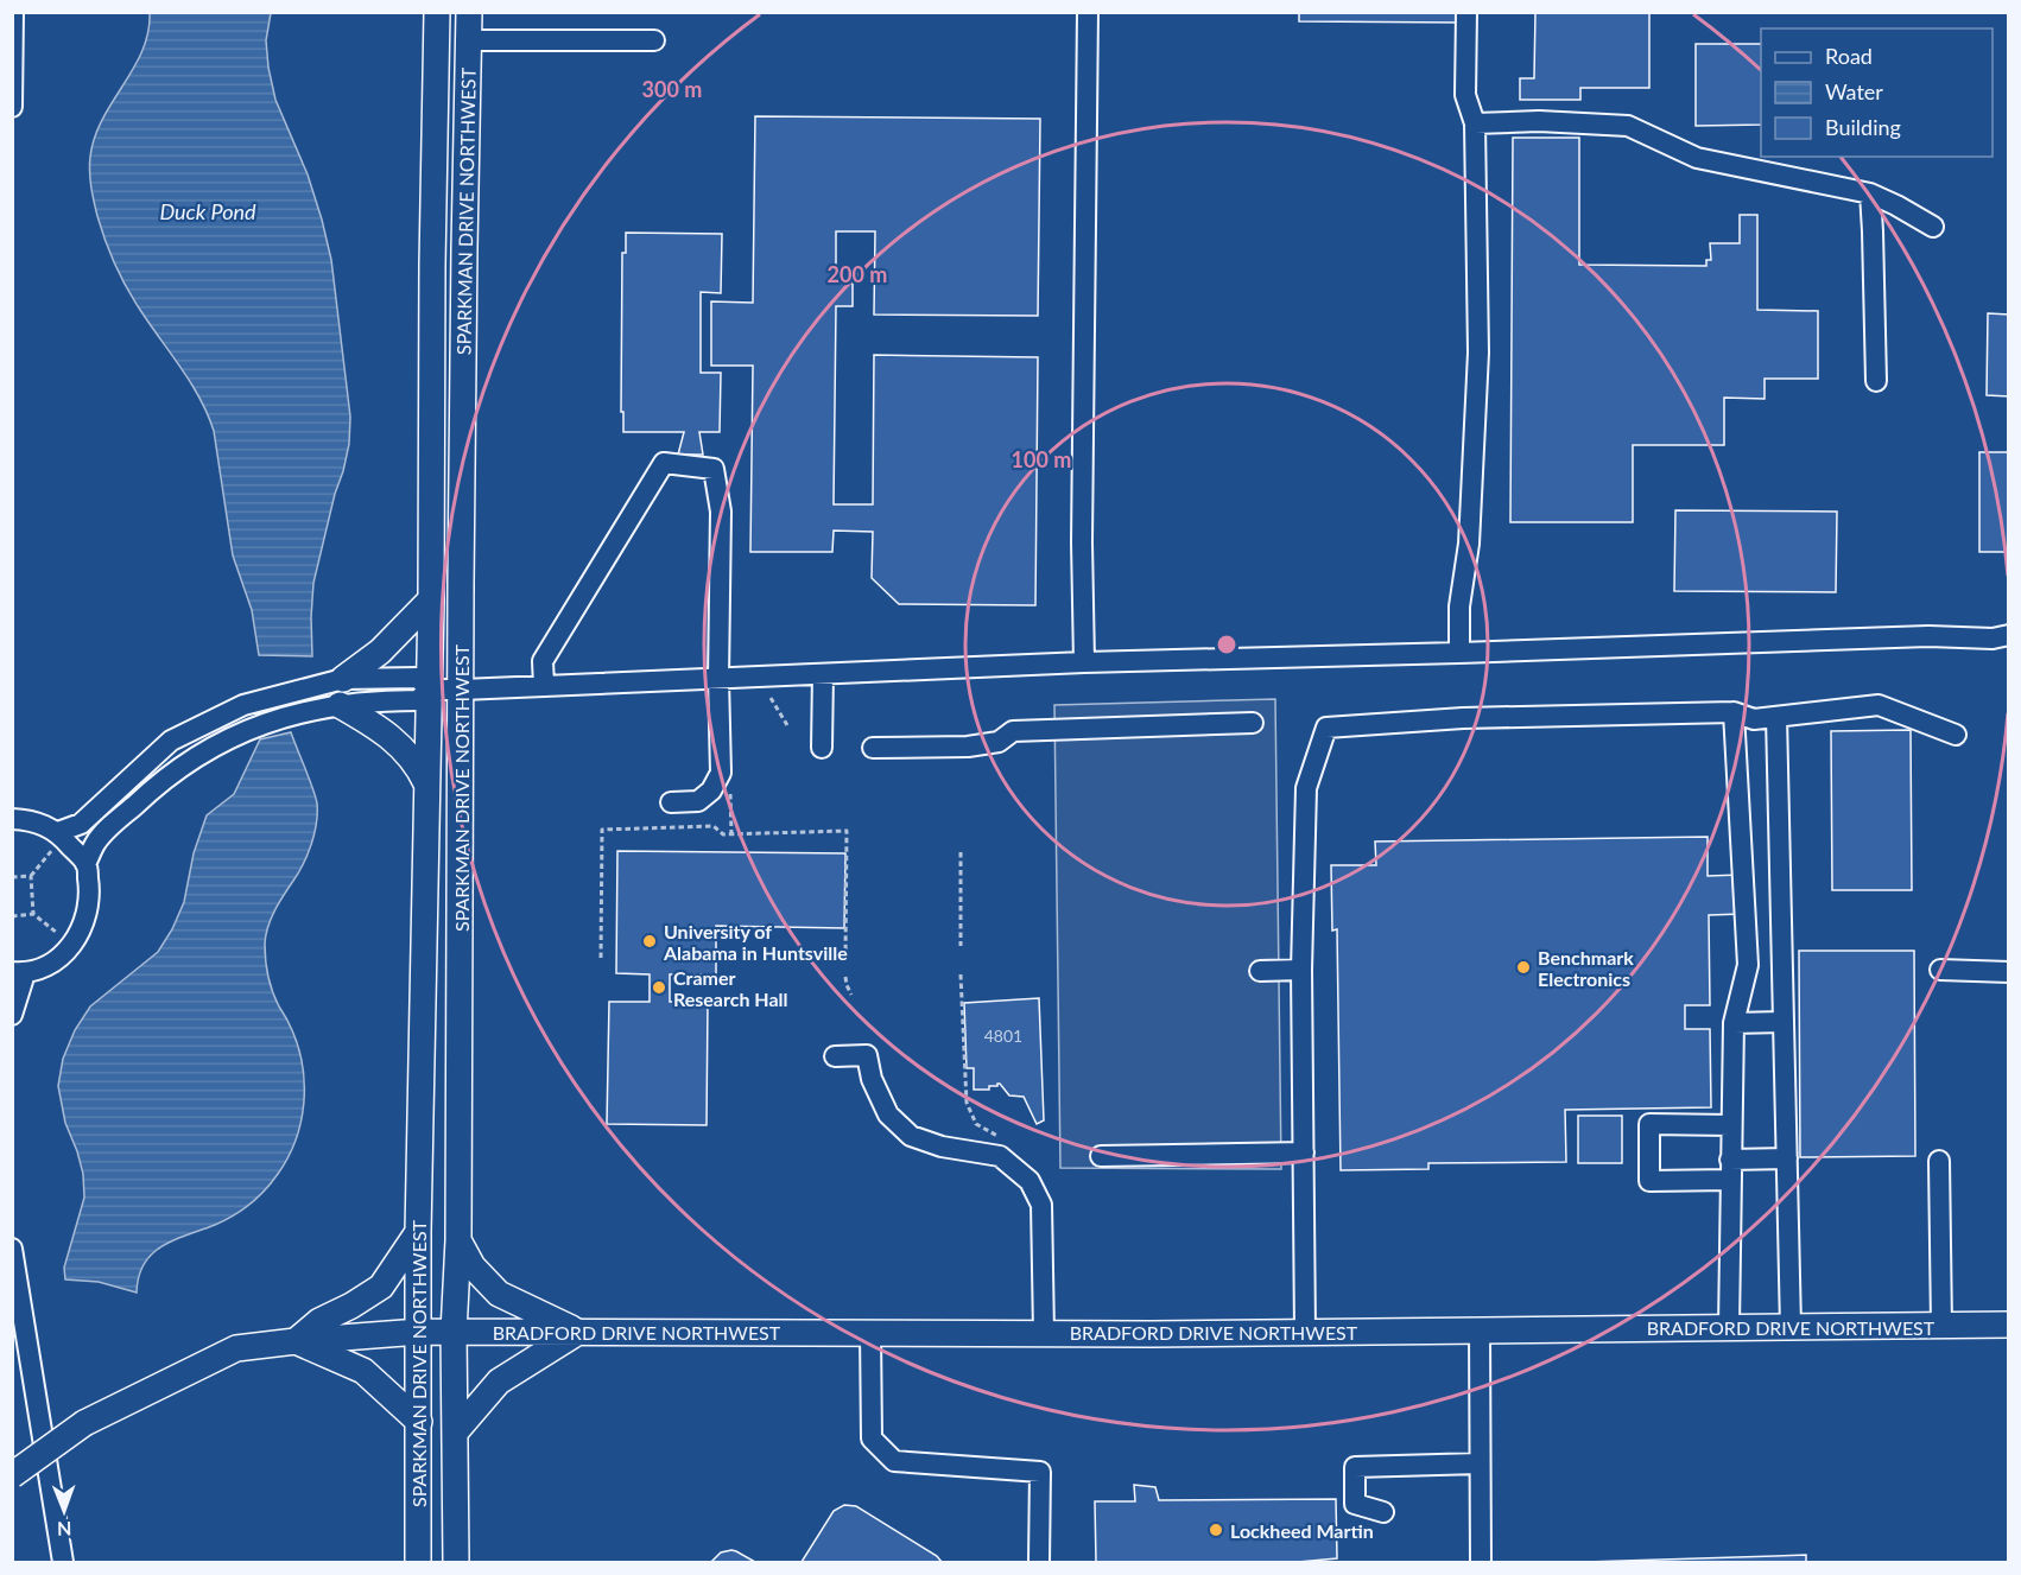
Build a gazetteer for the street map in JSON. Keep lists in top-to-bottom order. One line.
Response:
{"streets":{"main road":["SPARKMAN DRIVE NORTHWEST","BRADFORD DRIVE NORTHWEST"]},"crossings":[["SPARKMAN DRIVE NORTHWEST","BRADFORD DRIVE NORTHWEST"]],"water":["Duck Pond"],"places":["University of Alabama in Huntsville","Benchmark Electronics","Cramer Research Hall","Lockheed Martin"],"house_numbers":["4801"],"legend":["Road","Water","Building"],"north":"bottom","rings":["300 m","200 m","100 m"]}
